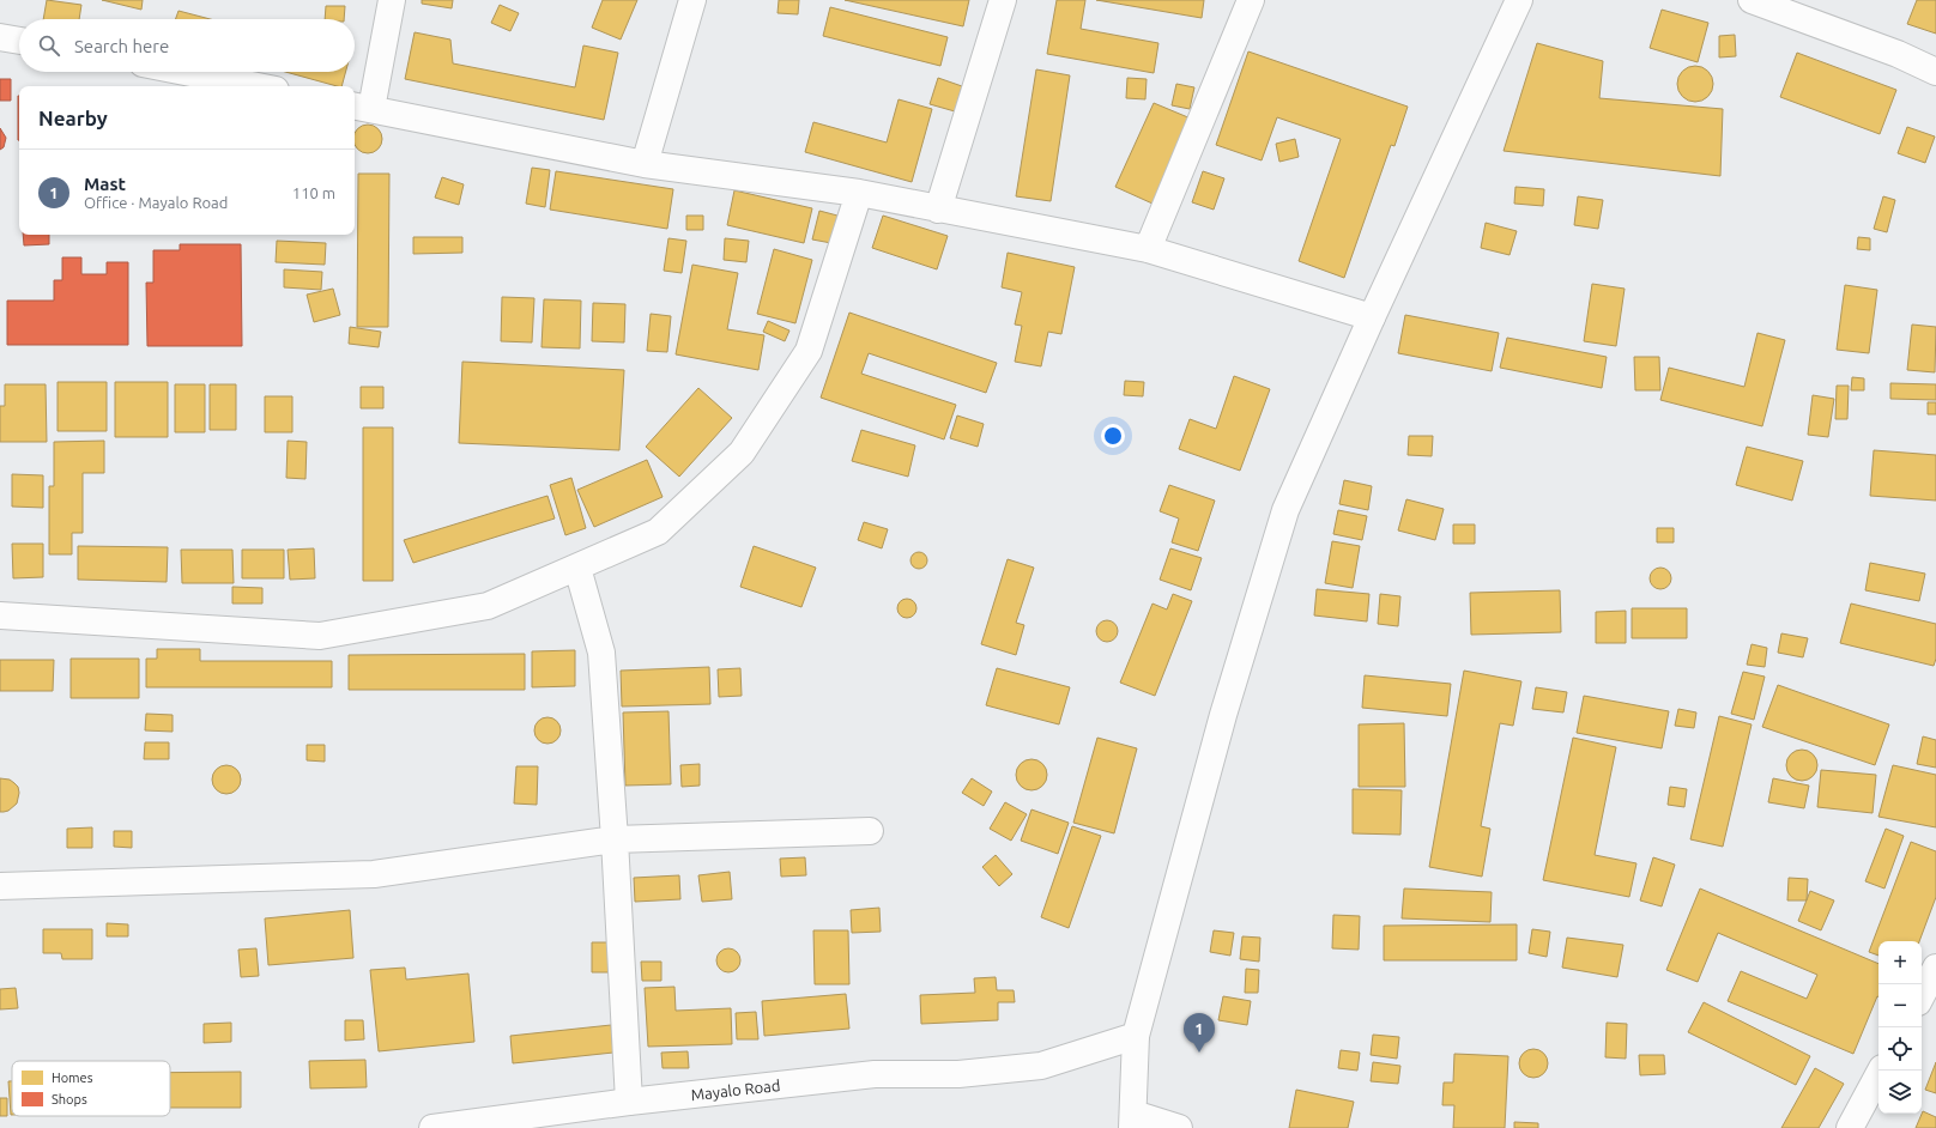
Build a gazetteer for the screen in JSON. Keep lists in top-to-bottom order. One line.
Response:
{"streets":{"street":["Mayalo Road"]},"legend":["Homes","Shops"],"page":{"search":"Search here","heading":"Nearby","list":[{"mark":"1","name":"Mast","note":"Office · Mayalo Road","value":"110 m"}],"map_buttons":["+","−"],"pins":"1"}}
